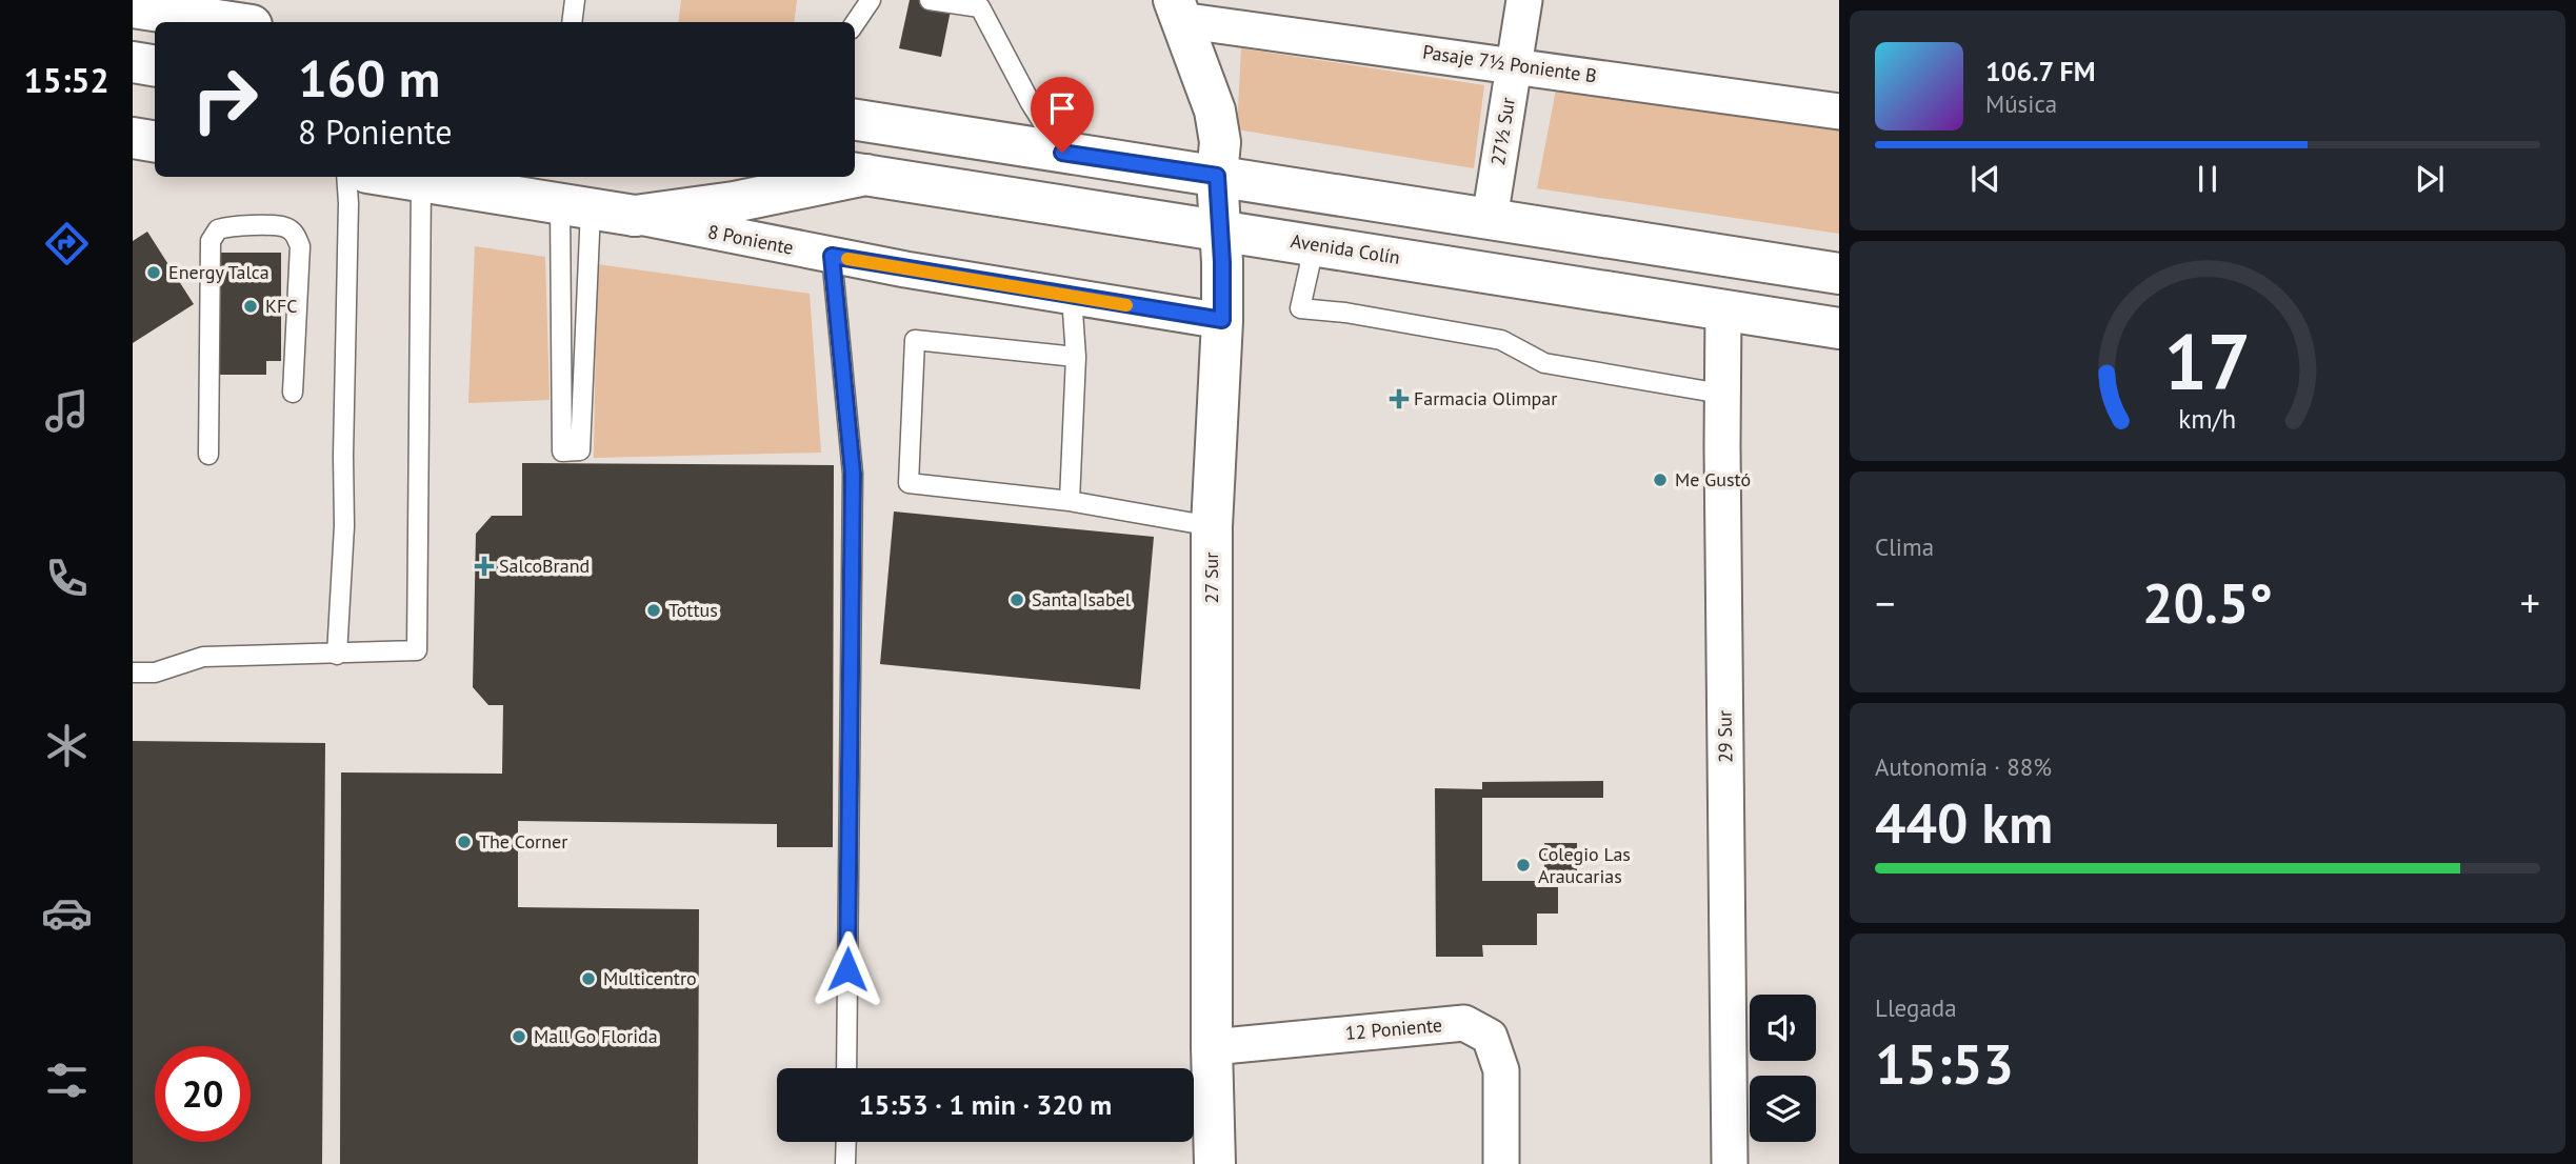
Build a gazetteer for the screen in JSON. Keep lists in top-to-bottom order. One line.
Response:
{"streets":{"main road":["8 Poniente","Avenida Colín","27 Sur"],"street":["Pasaje 7½ Poniente B","27½ Sur","29 Sur","12 Poniente"]},"crossings":[["Pasaje 7½ Poniente B","27½ Sur"],["Pasaje 7½ Poniente B","27 Sur"],["8 Poniente","27 Sur"],["Avenida Colín","27 Sur"],["Avenida Colín","29 Sur"],["27 Sur","12 Poniente"]],"places":{"other":["Energy Talca","KFC","Me Gustó","Santa Isabel","Tottus","The Corner","Colegio Las Araucarias","Multicentro","Mall Go Florida"],"health":["Farmacia Olimpar","SalcoBrand"]},"page":{"tabs":"15:52","turn":["160 m","8 Poniente"],"song":["106.7 FM","Música"],"tile":["Clima",["Autonomía · 88%","440 km"],["Llegada","15:53"]],"heat":["−","20.5°","+"],"limit":"20","trip":"15:53 · 1 min · 320 m","gauge":["17","km/h"]}}
